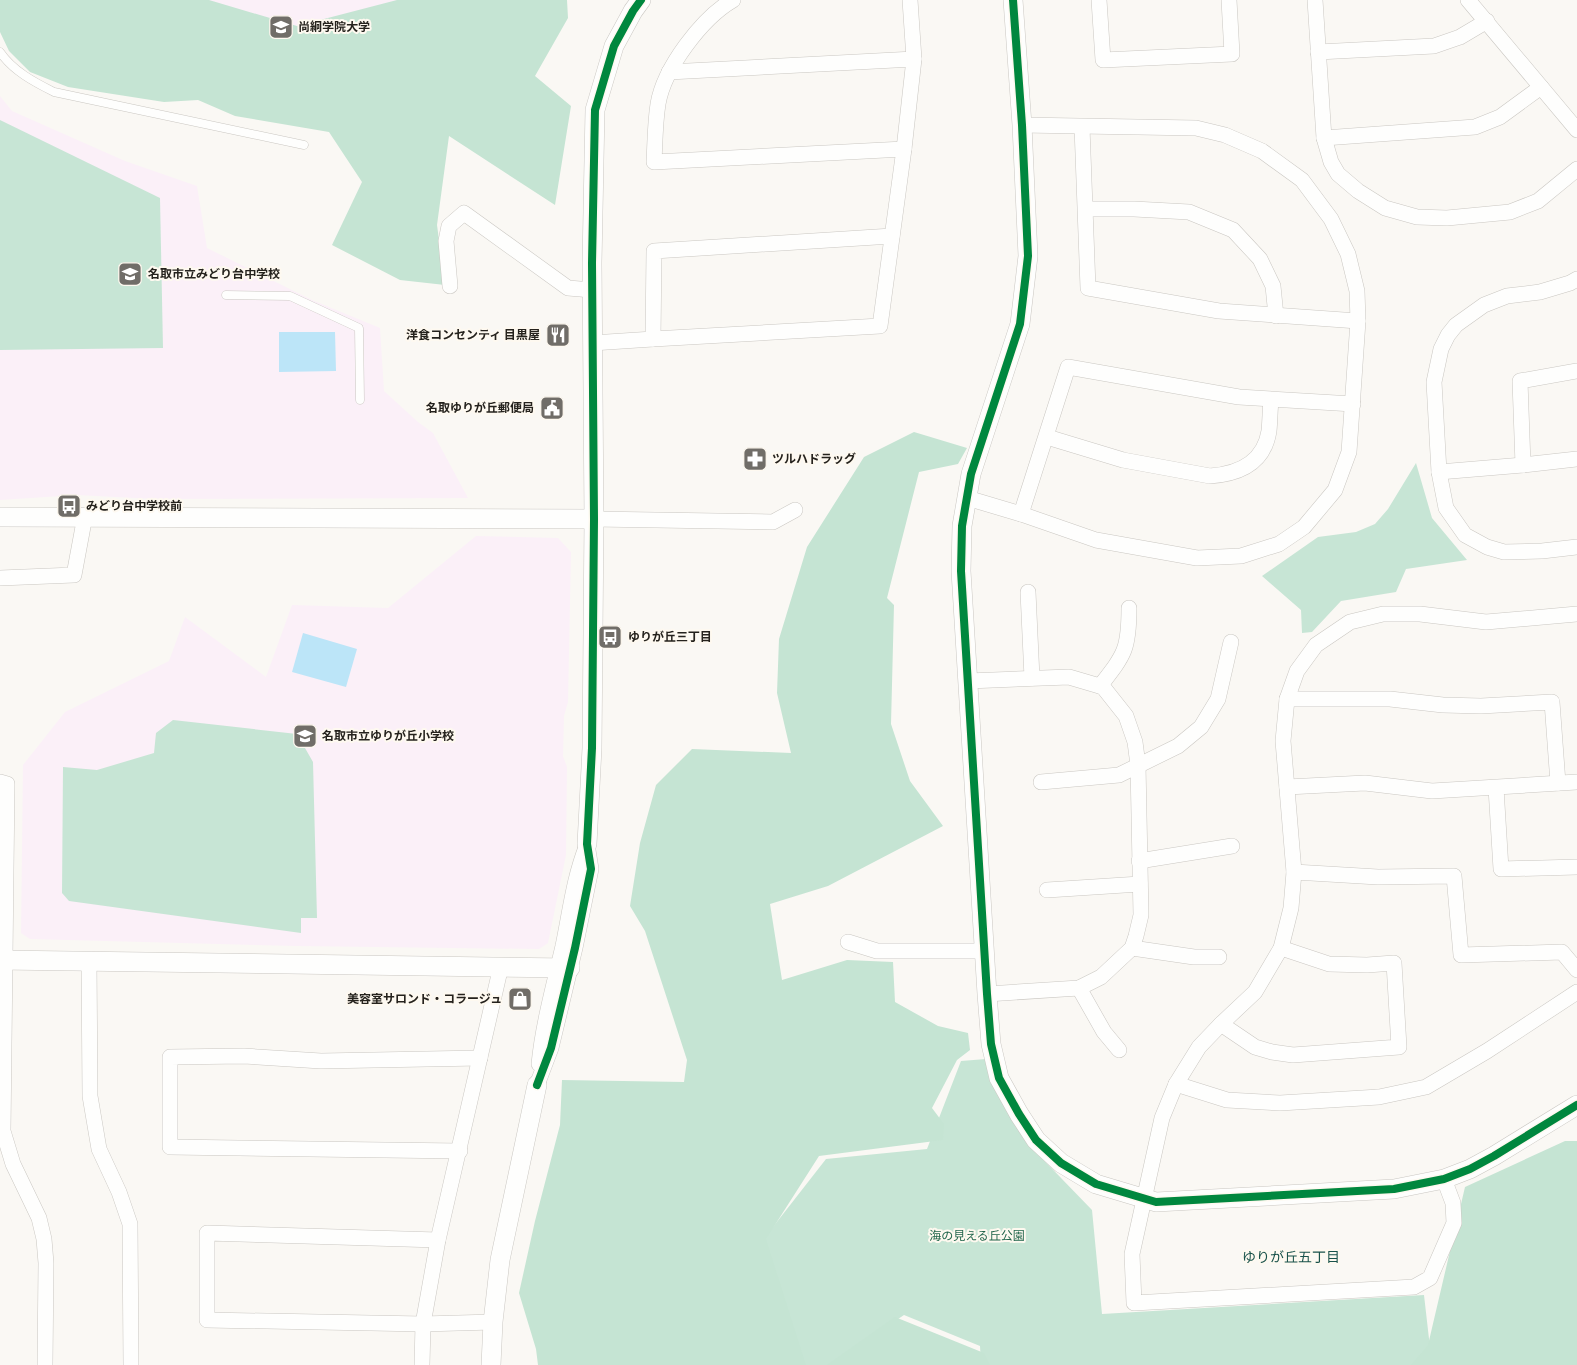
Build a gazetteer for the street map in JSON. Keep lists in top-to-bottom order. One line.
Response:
{"districts":["ゆりが丘五丁目"],"parks":["海の見える丘公園"],"places":{"school or university":["尚絅学院大学","名取市立みどり台中学校","名取市立ゆりが丘小学校"],"restaurant":["洋食コンセンティ 目黒屋"],"public building":["名取ゆりが丘郵便局"],"pharmacy":["ツルハドラッグ"],"bus stop":["みどり台中学校前","ゆりが丘三丁目"],"shop":["美容室サロンド・コラージュ"]}}
